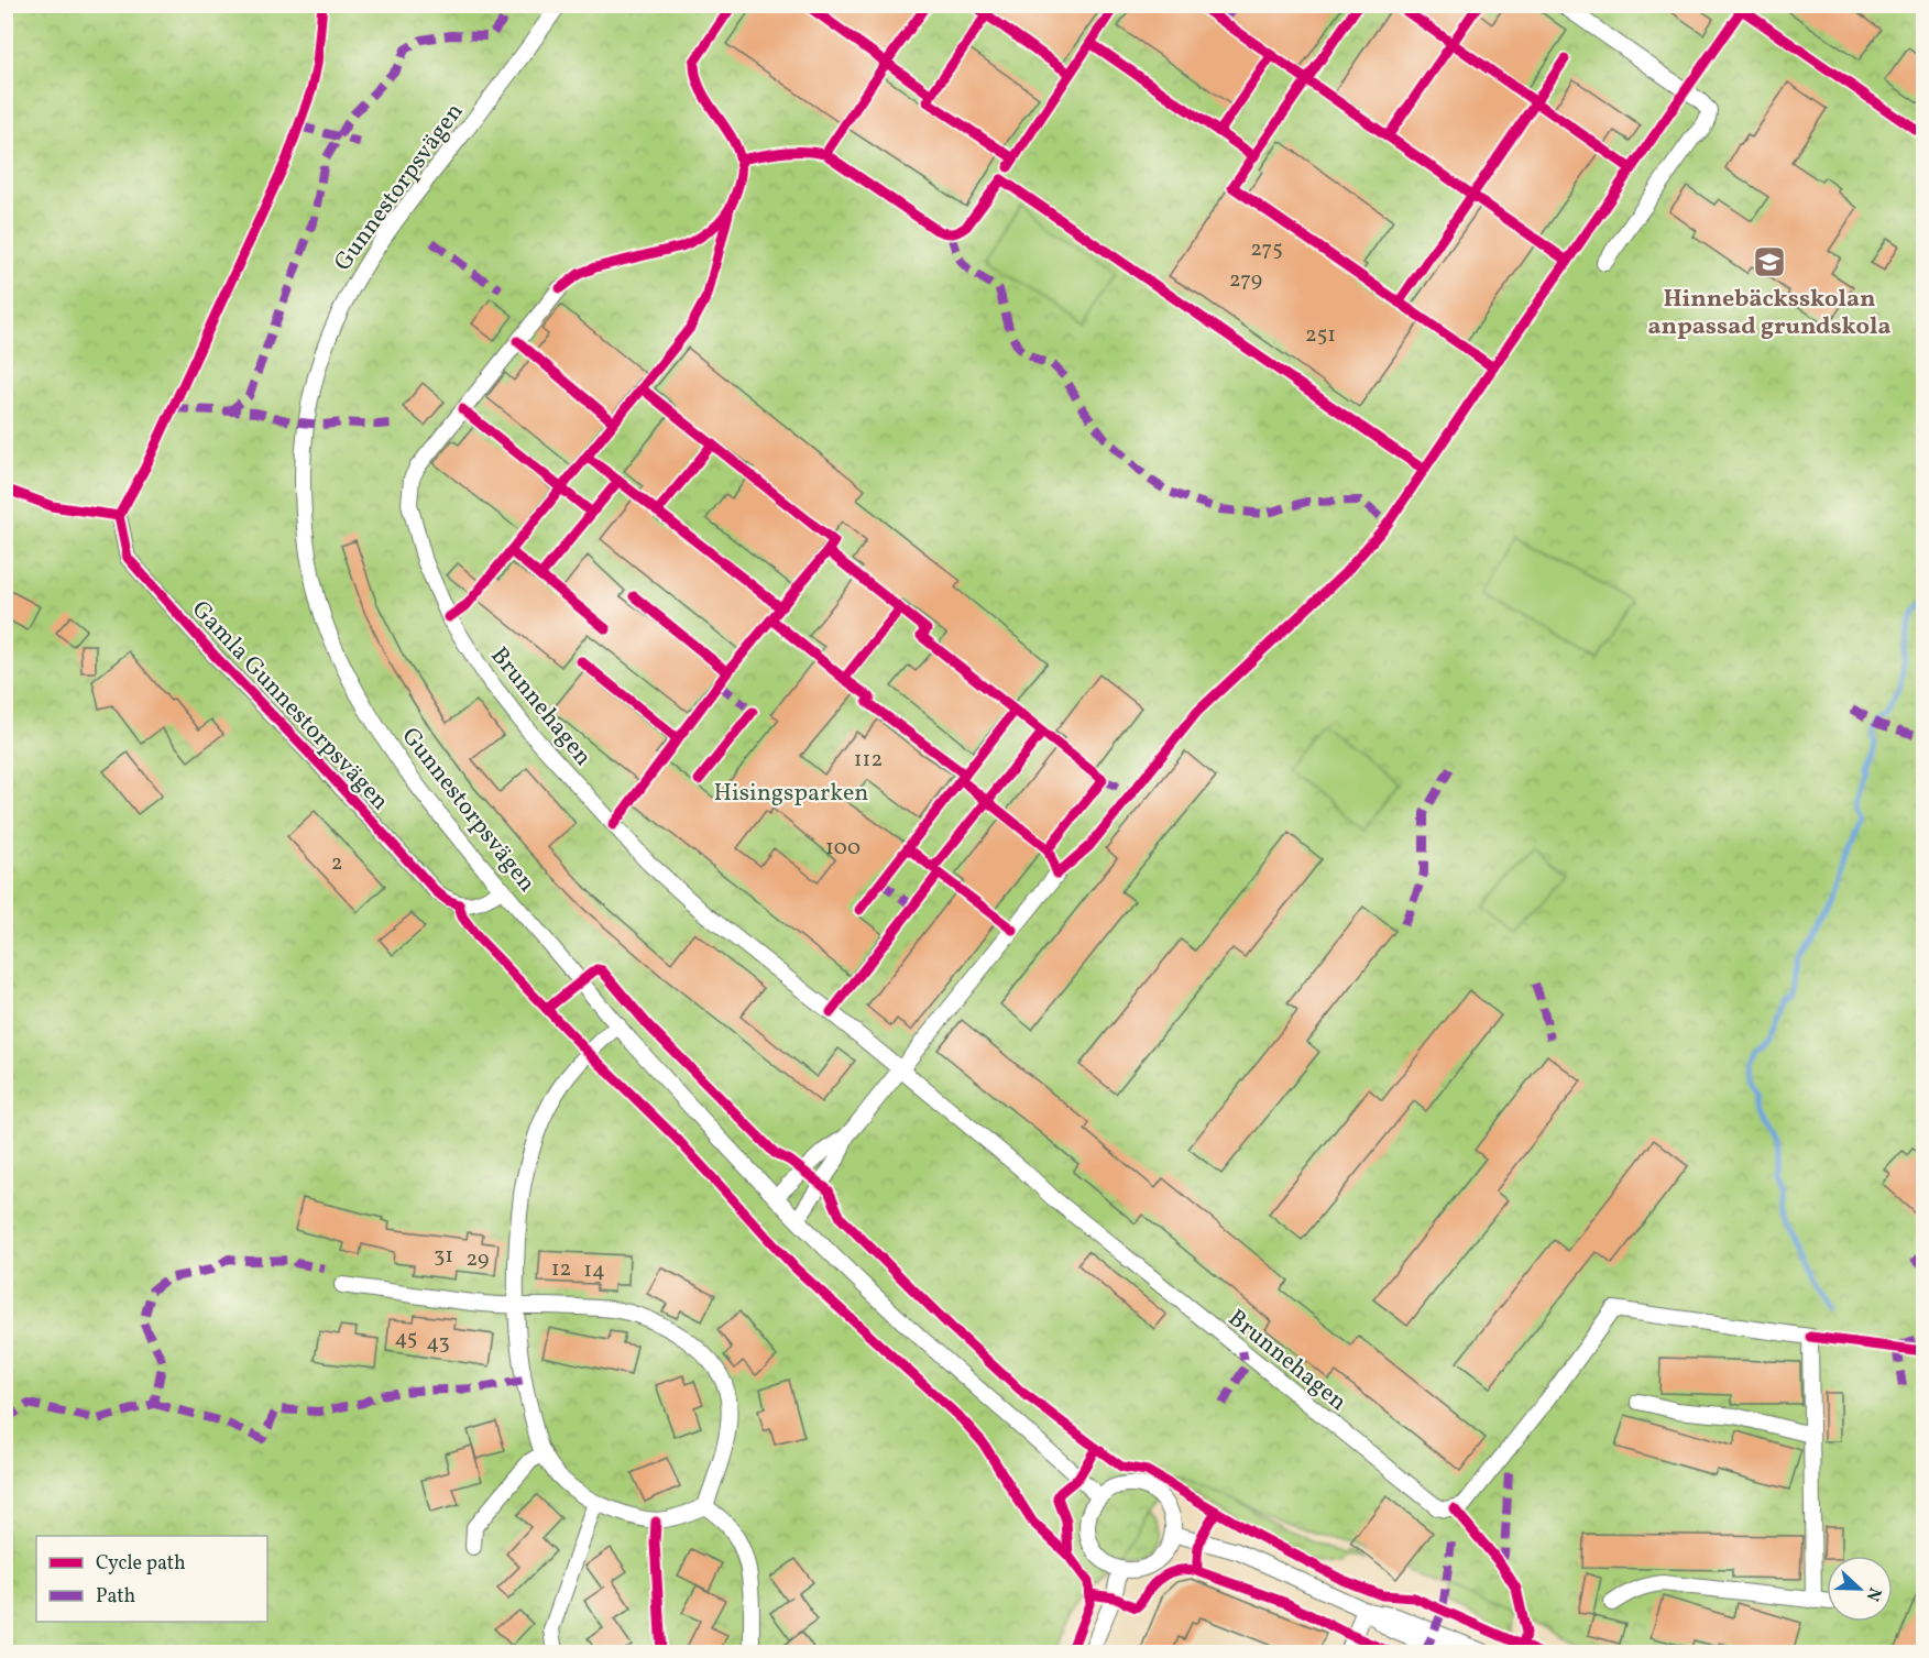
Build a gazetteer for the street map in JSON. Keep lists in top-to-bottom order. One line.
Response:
{"streets":{"street":["Gunnestorpsvägen","Gamla Gunnestorpsvägen","Brunnehagen"]},"crossings":[["Gunnestorpsvägen","Gamla Gunnestorpsvägen"]],"parks":["Hisingsparken"],"places":{"school or university":["Hinnebäcksskolan anpassad grundskola"]},"house_numbers":["275","279","251","112","100","2","31","29","12","14","45","43"],"legend":["Cycle path","Path"],"north":"right"}
